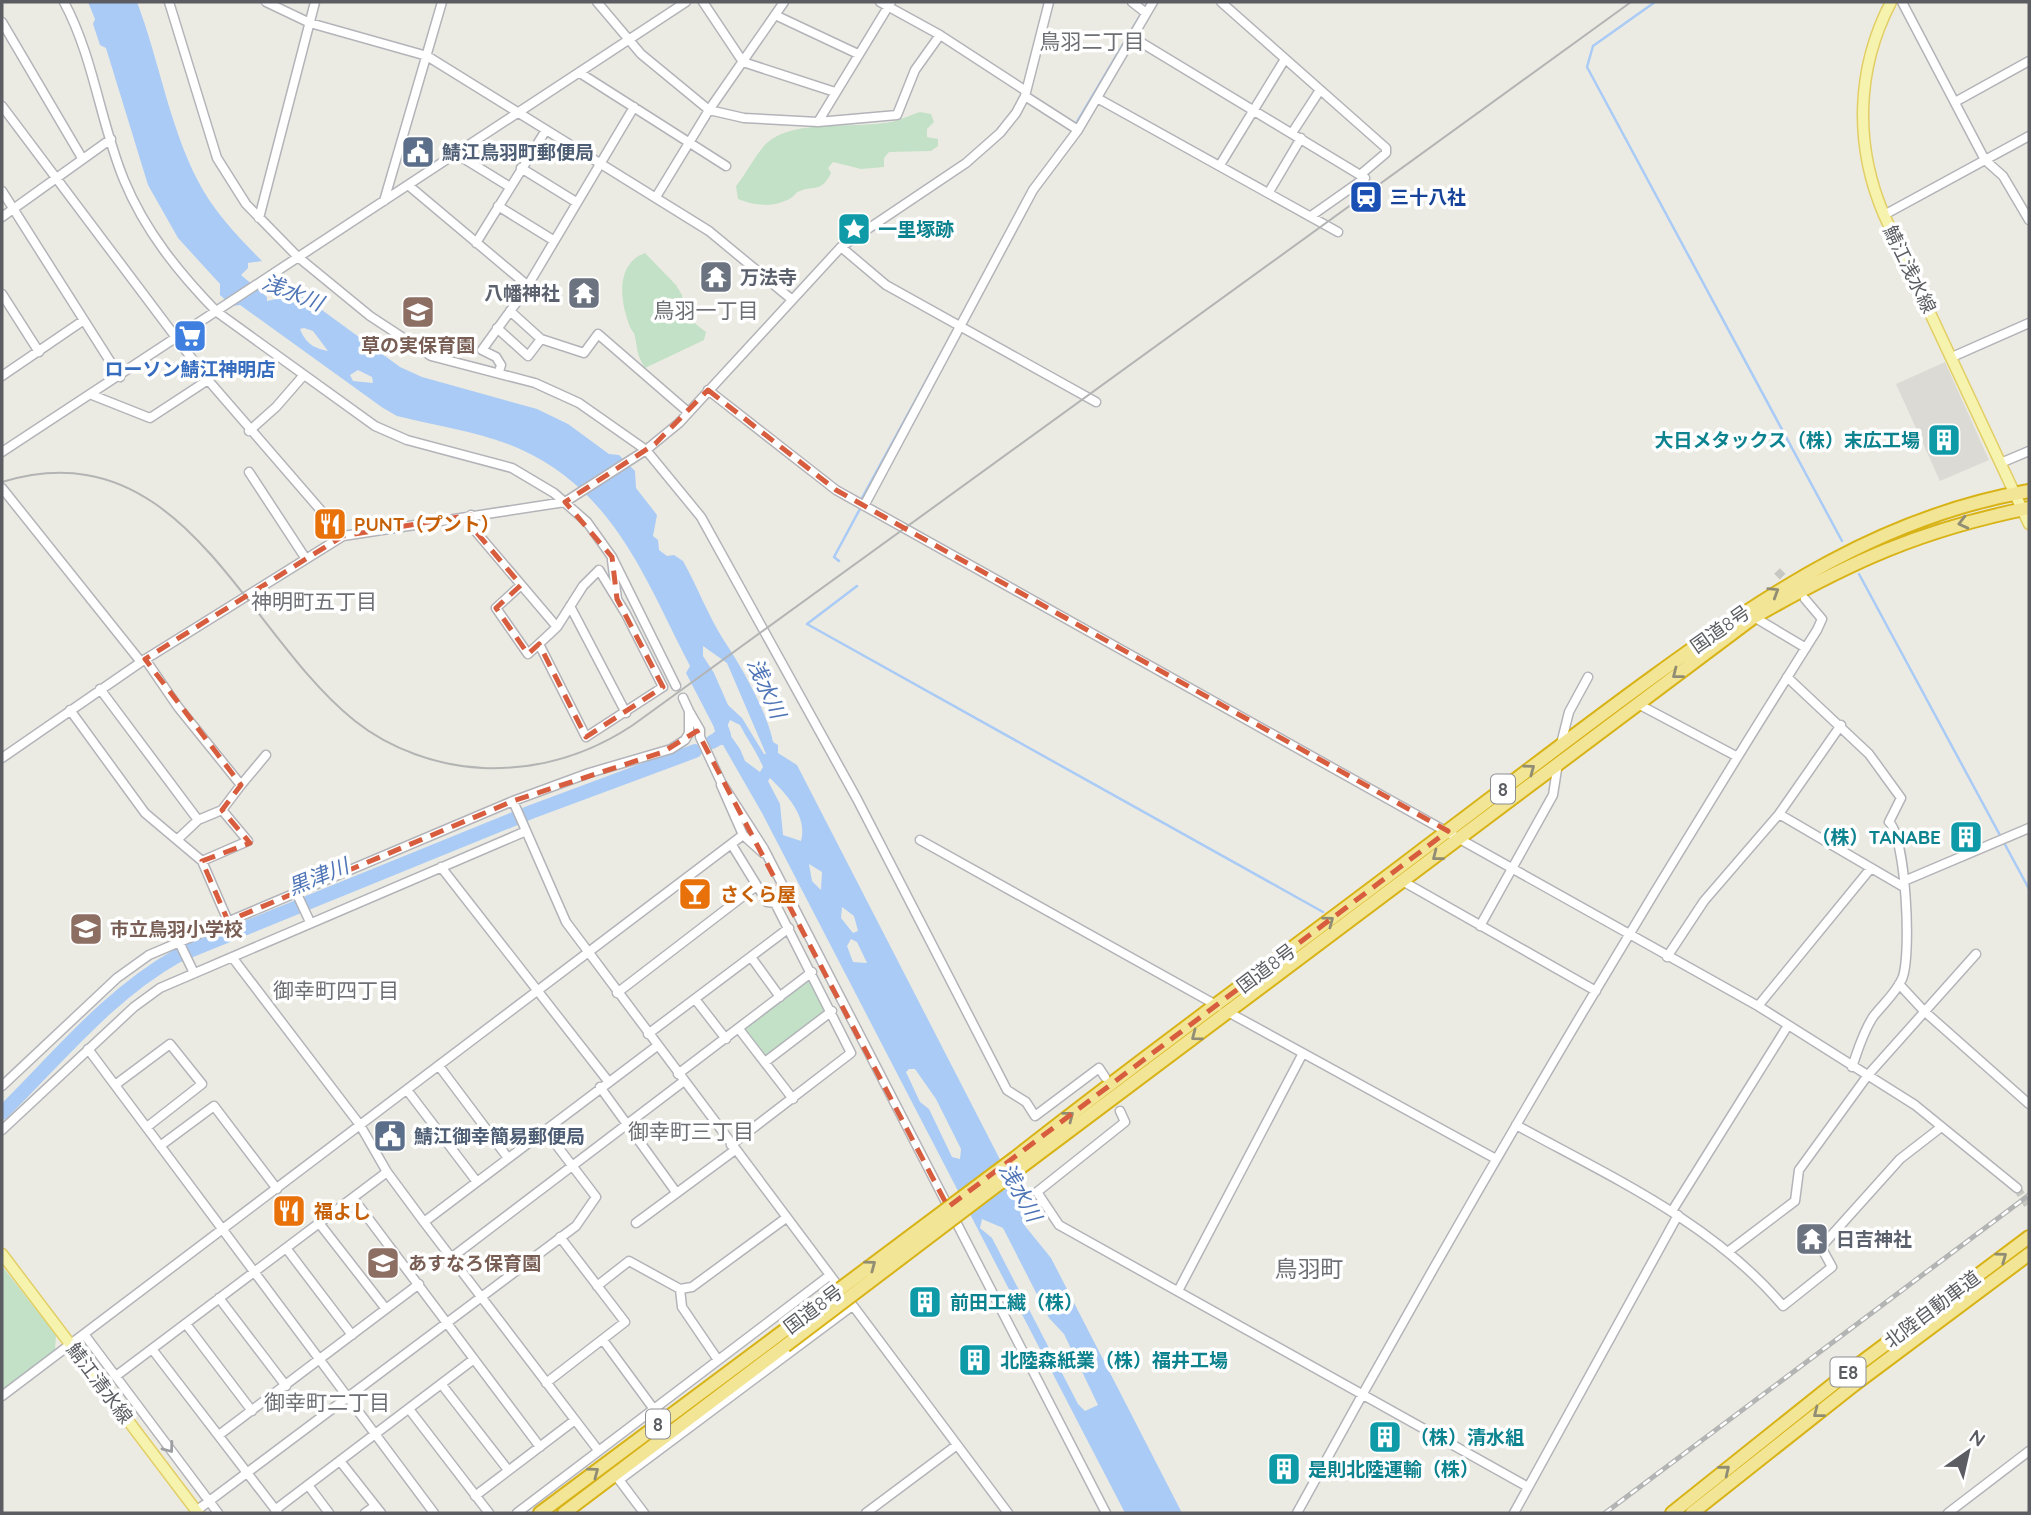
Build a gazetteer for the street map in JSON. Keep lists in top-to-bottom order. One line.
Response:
{"streets":{"highway":["国道8号","8","北陸自動車道","E8"],"main road":["鯖江浅水線","鯖江清水線"]},"crossings":[["鯖江浅水線","国道8号"]],"districts":["鳥羽二丁目","鳥羽一丁目","神明町五丁目","御幸町四丁目","御幸町三丁目","鳥羽町","御幸町二丁目"],"water":["浅水川","黒津川"],"places":{"public building":["鯖江鳥羽町郵便局","鯖江御幸簡易郵便局"],"station":["三十八社"],"place":["一里塚跡"],"temple":["万法寺","八幡神社","日吉神社"],"school or university":["草の実保育園","市立鳥羽小学校","あすなろ保育園"],"supermarket":["ローソン鯖江神明店"],"building":["大日メタックス（株）末広工場","（株）TANABE","前田工繊（株）","北陸森紙業（株）福井工場","（株）清水組","是則北陸運輸（株）"],"restaurant":["PUNT（プント）","福よし"],"bar":["さくら屋"]},"north":"top right"}
